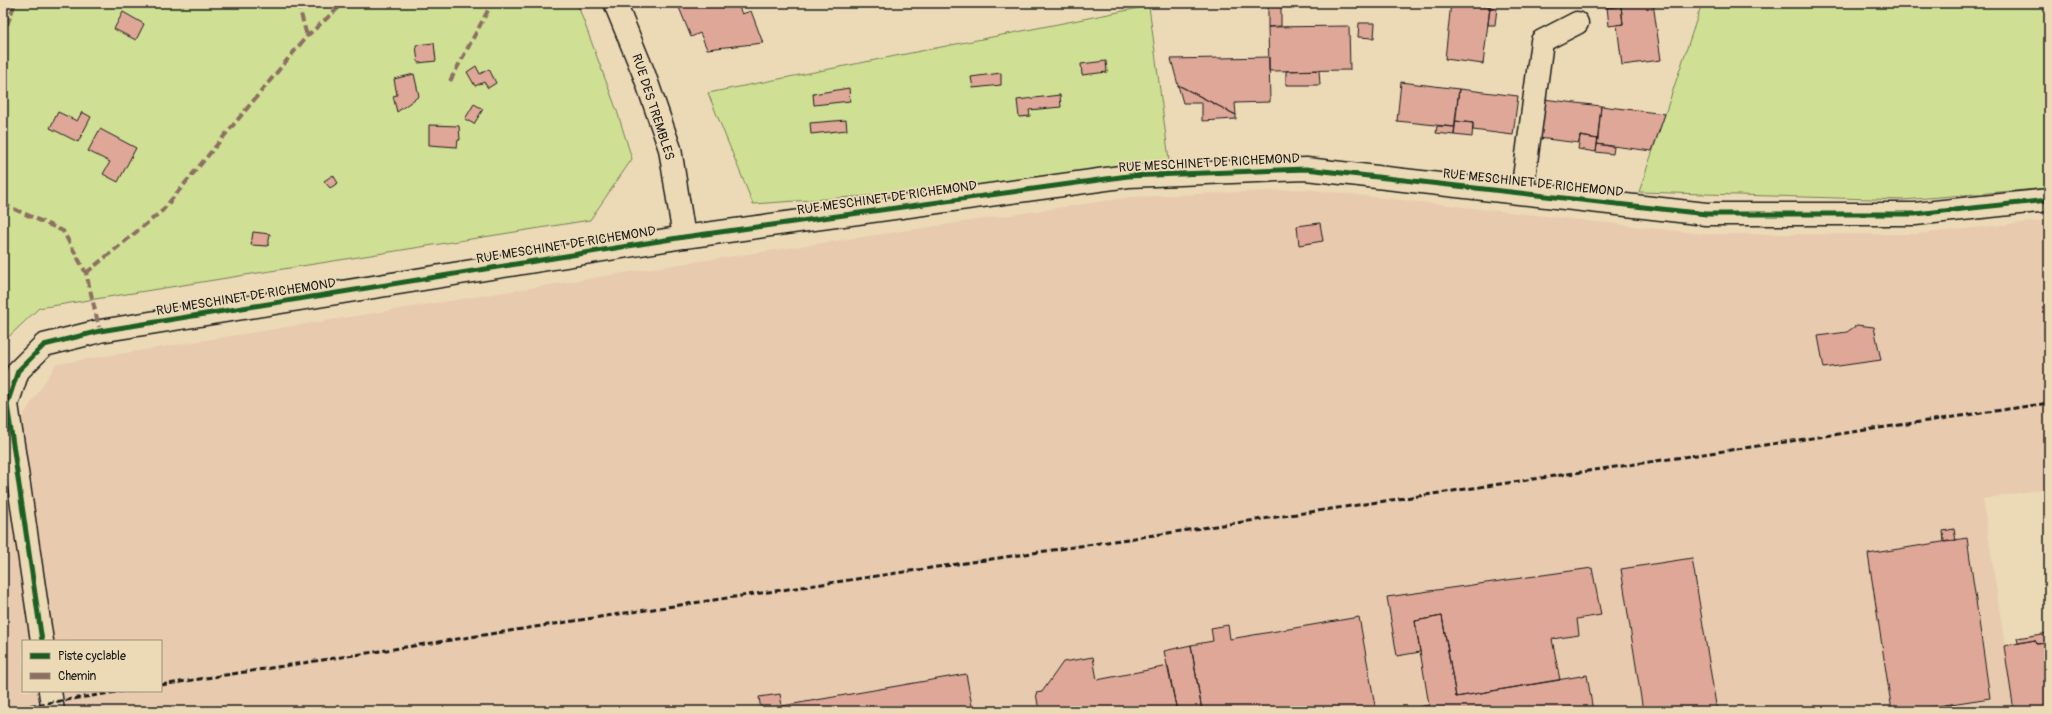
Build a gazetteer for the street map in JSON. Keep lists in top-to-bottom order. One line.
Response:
{"streets":{"street":["RUE DES TREMBLES","RUE MESCHINET DE RICHEMOND"]},"crossings":[["RUE DES TREMBLES","RUE MESCHINET DE RICHEMOND"]],"legend":["Piste cyclable","Chemin"]}
